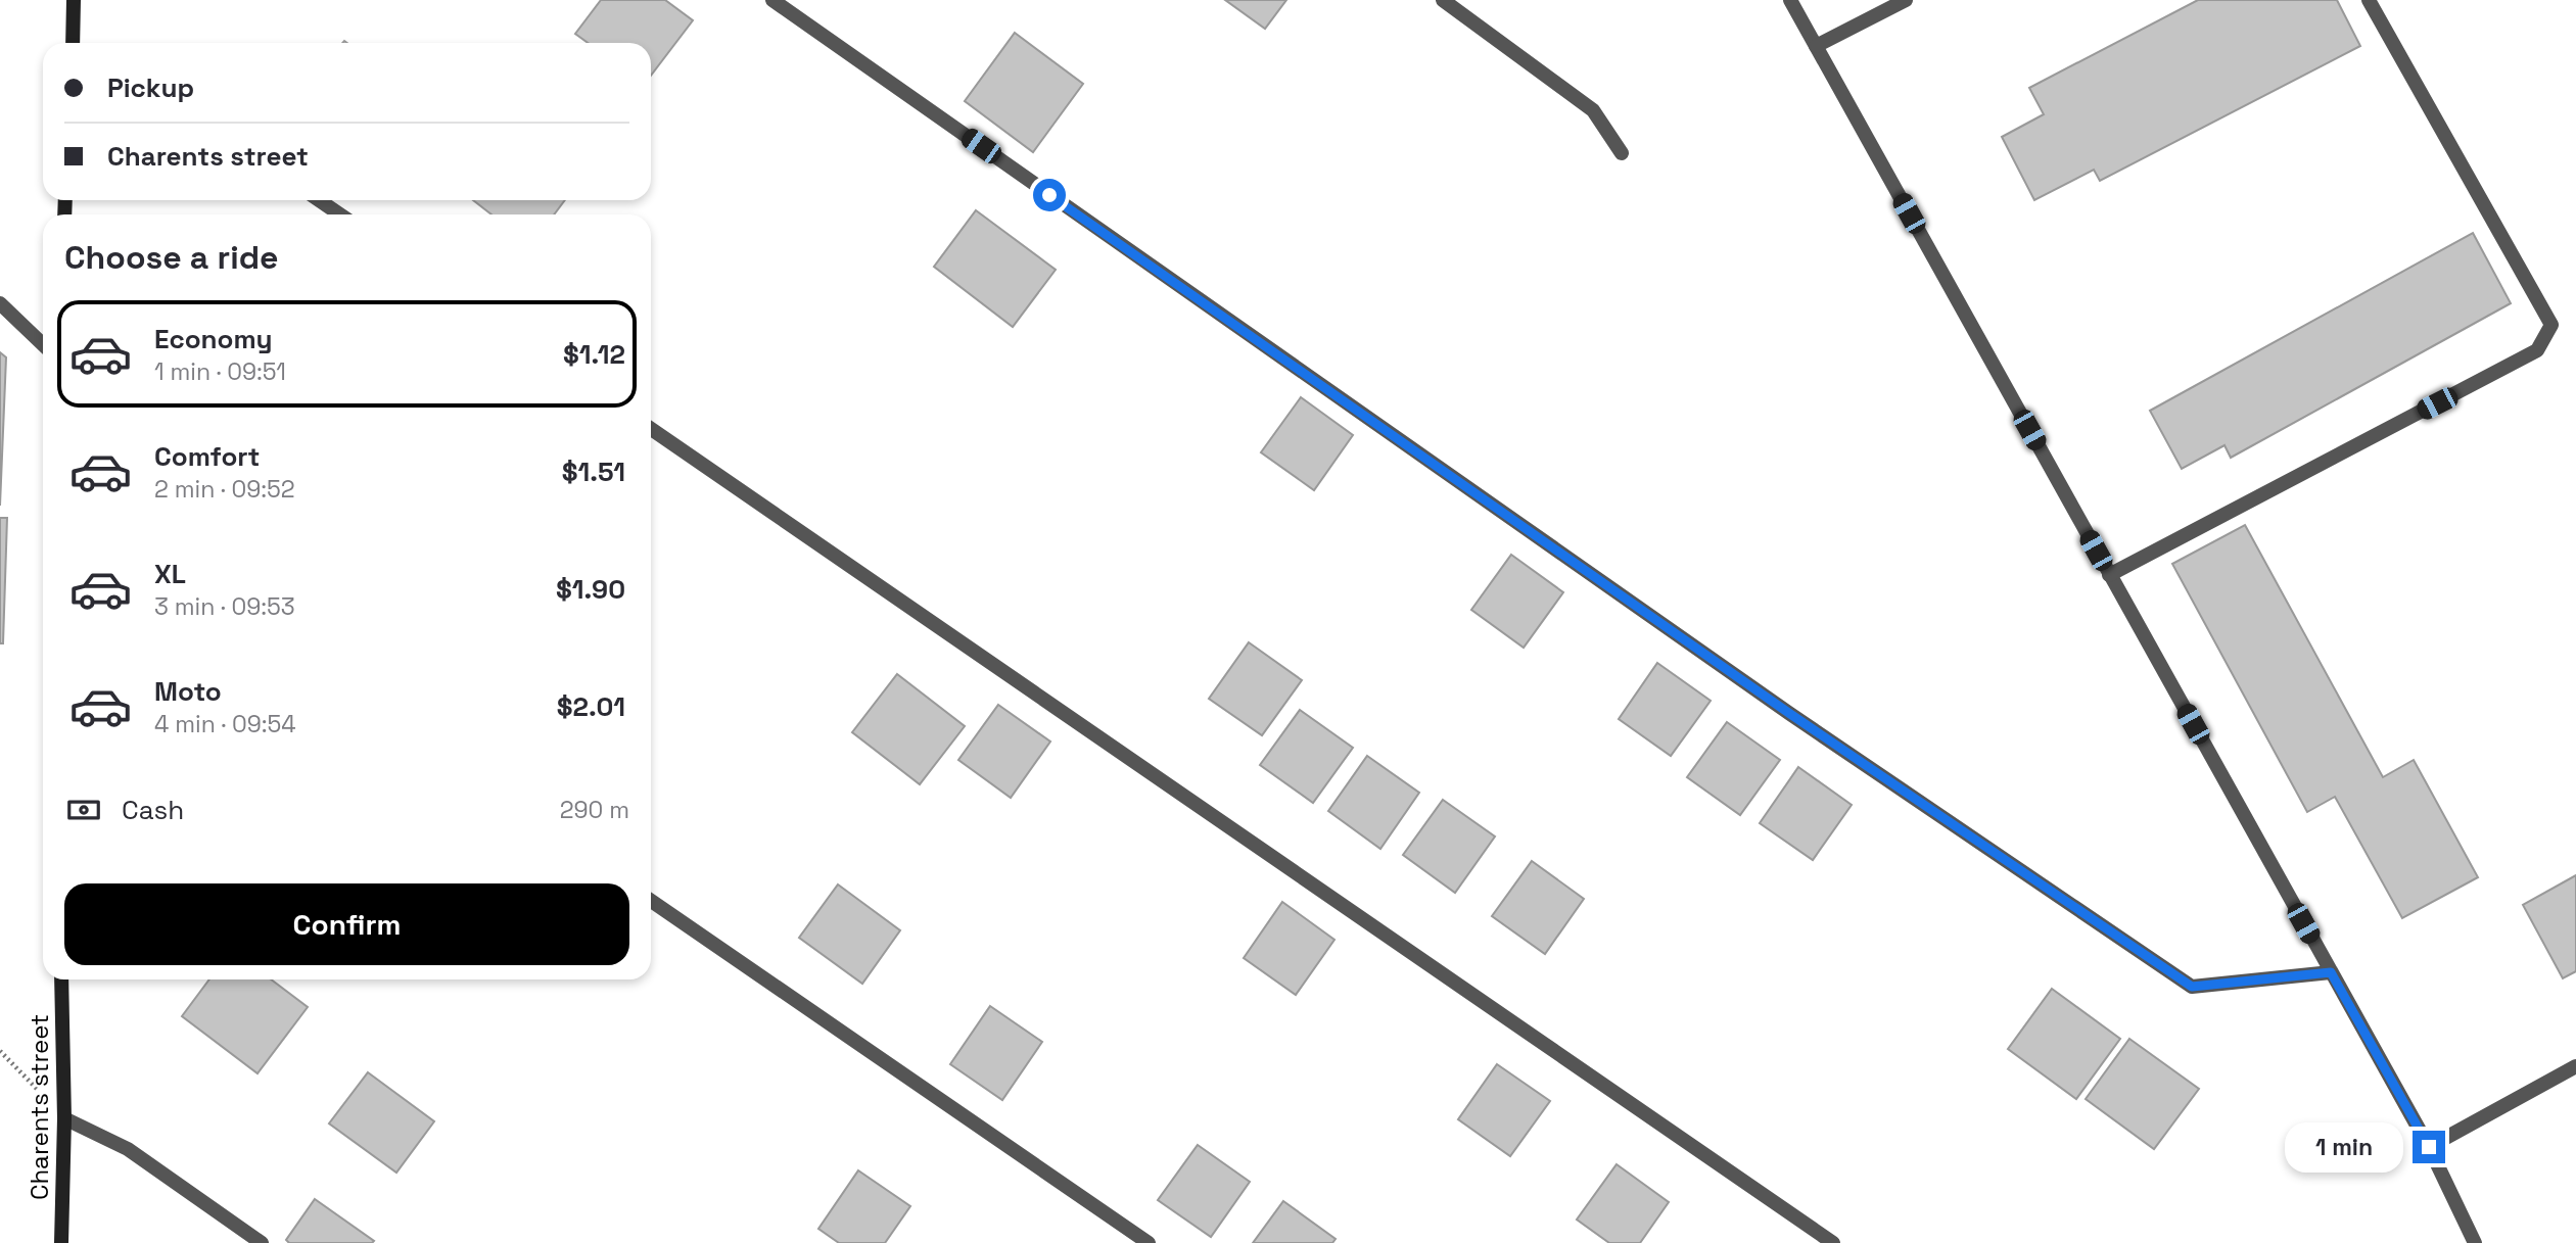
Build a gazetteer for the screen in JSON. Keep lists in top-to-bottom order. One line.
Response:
{"streets":{"main road":["Charents street"]},"page":{"banner":["Pickup","Charents street"],"heading":"Choose a ride","list":[{"name":"Economy","note":"1 min · 09:51","value":"$1.12"},{"name":"Comfort","note":"2 min · 09:52","value":"$1.51"},{"name":"XL","note":"3 min · 09:53","value":"$1.90"},{"name":"Moto","note":"4 min · 09:54","value":"$2.01"}],"pay":["Cash","290 m"],"buttons":"Confirm","bubble":"1 min"}}
